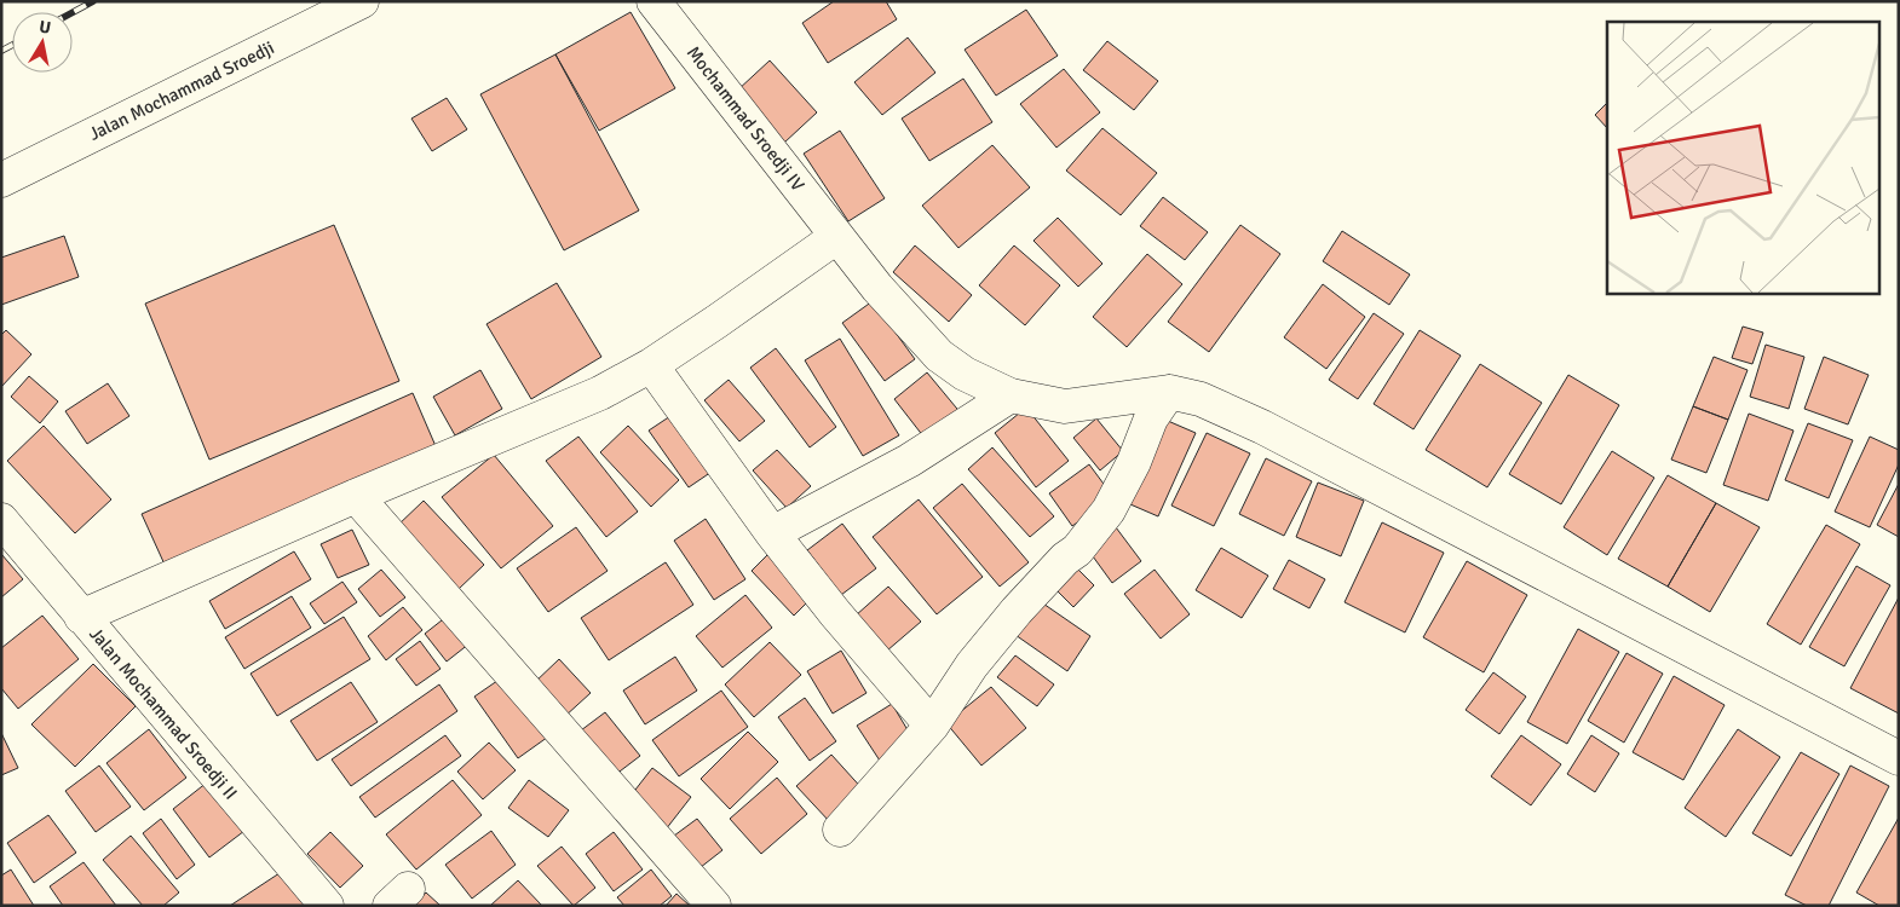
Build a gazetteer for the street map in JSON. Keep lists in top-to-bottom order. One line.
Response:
{"streets":{"street":["Jalan Mochammad Sroedji","Mochammad Sroedji IV","Jalan Mochammad Sroedji II"]},"north":"top"}
